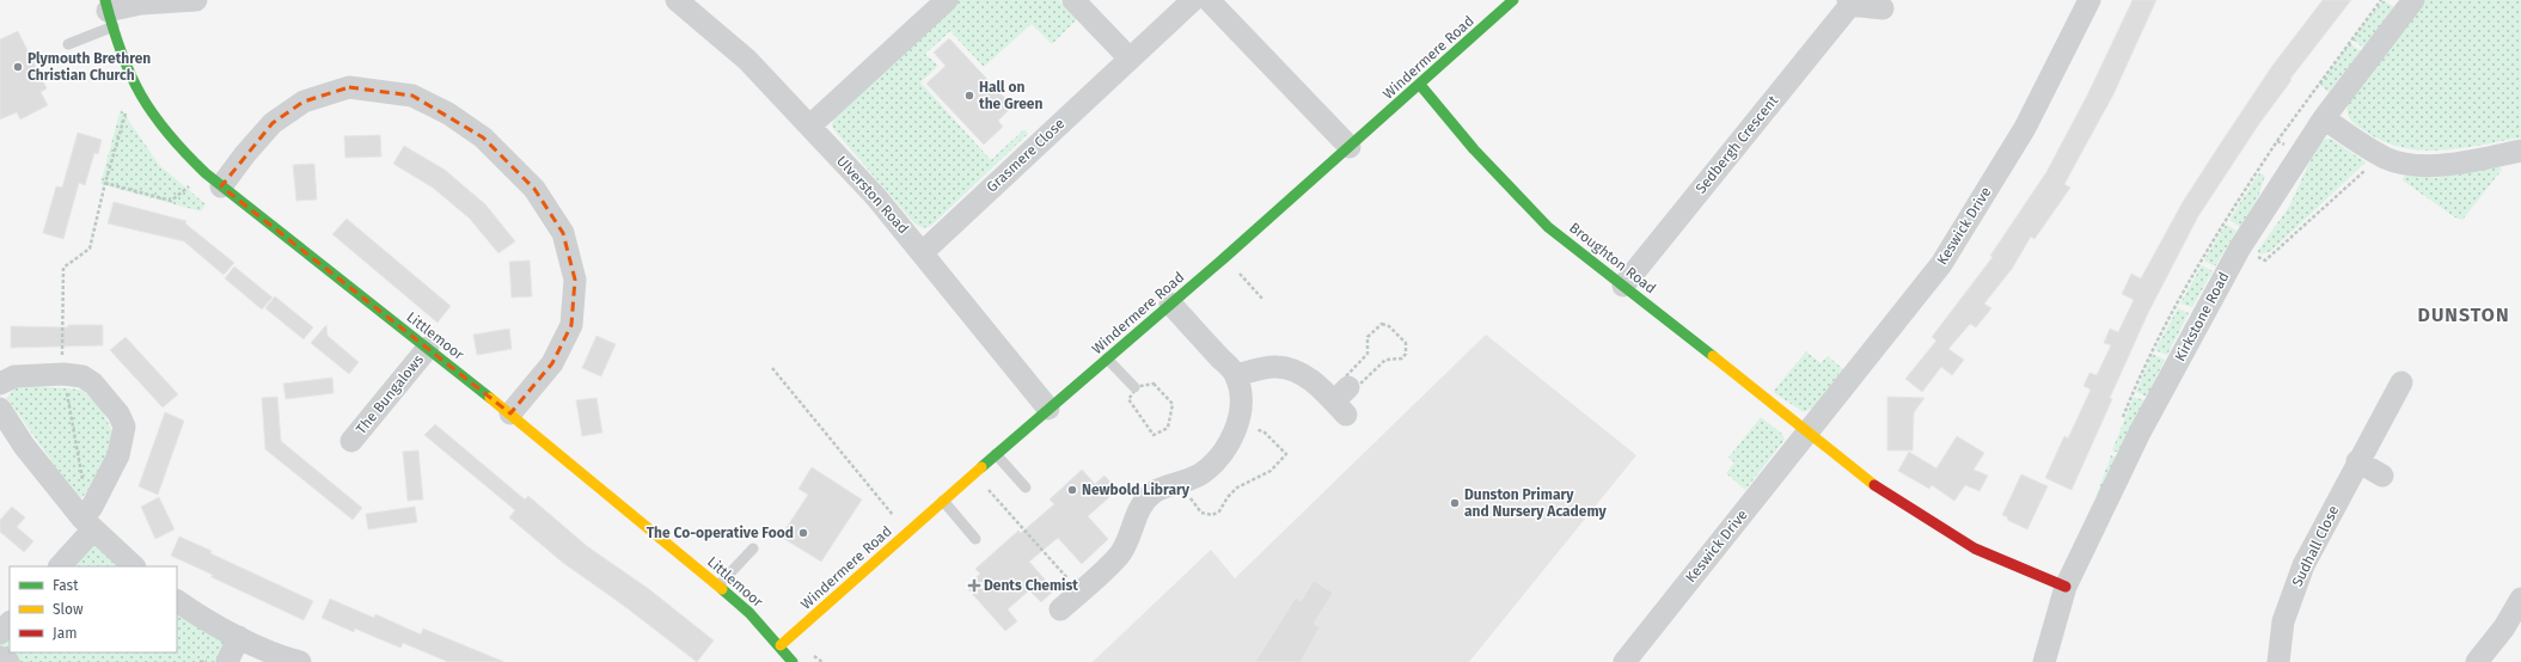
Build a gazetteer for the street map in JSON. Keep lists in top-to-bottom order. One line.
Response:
{"streets":{"street":["Windermere Road","Sedbergh Crescent","Grasmere Close","Ulverston Road","Keswick Drive","Broughton Road","Kirkstone Road","Littlemoor","The Bungalows","Sudhall Close"]},"crossings":[["Windermere Road","Ulverston Road"],["Windermere Road","Broughton Road"],["Windermere Road","Littlemoor"],["Sedbergh Crescent","Broughton Road"],["Grasmere Close","Ulverston Road"],["Keswick Drive","Broughton Road"],["Littlemoor","The Bungalows"]],"districts":["DUNSTON"],"places":{"other":["Plymouth Brethren Christian Church","Hall on the Green","Newbold Library","Dunston Primary and Nursery Academy","The Co-operative Food"],"health":["Dents Chemist"]},"legend":["Fast","Slow","Jam"]}
